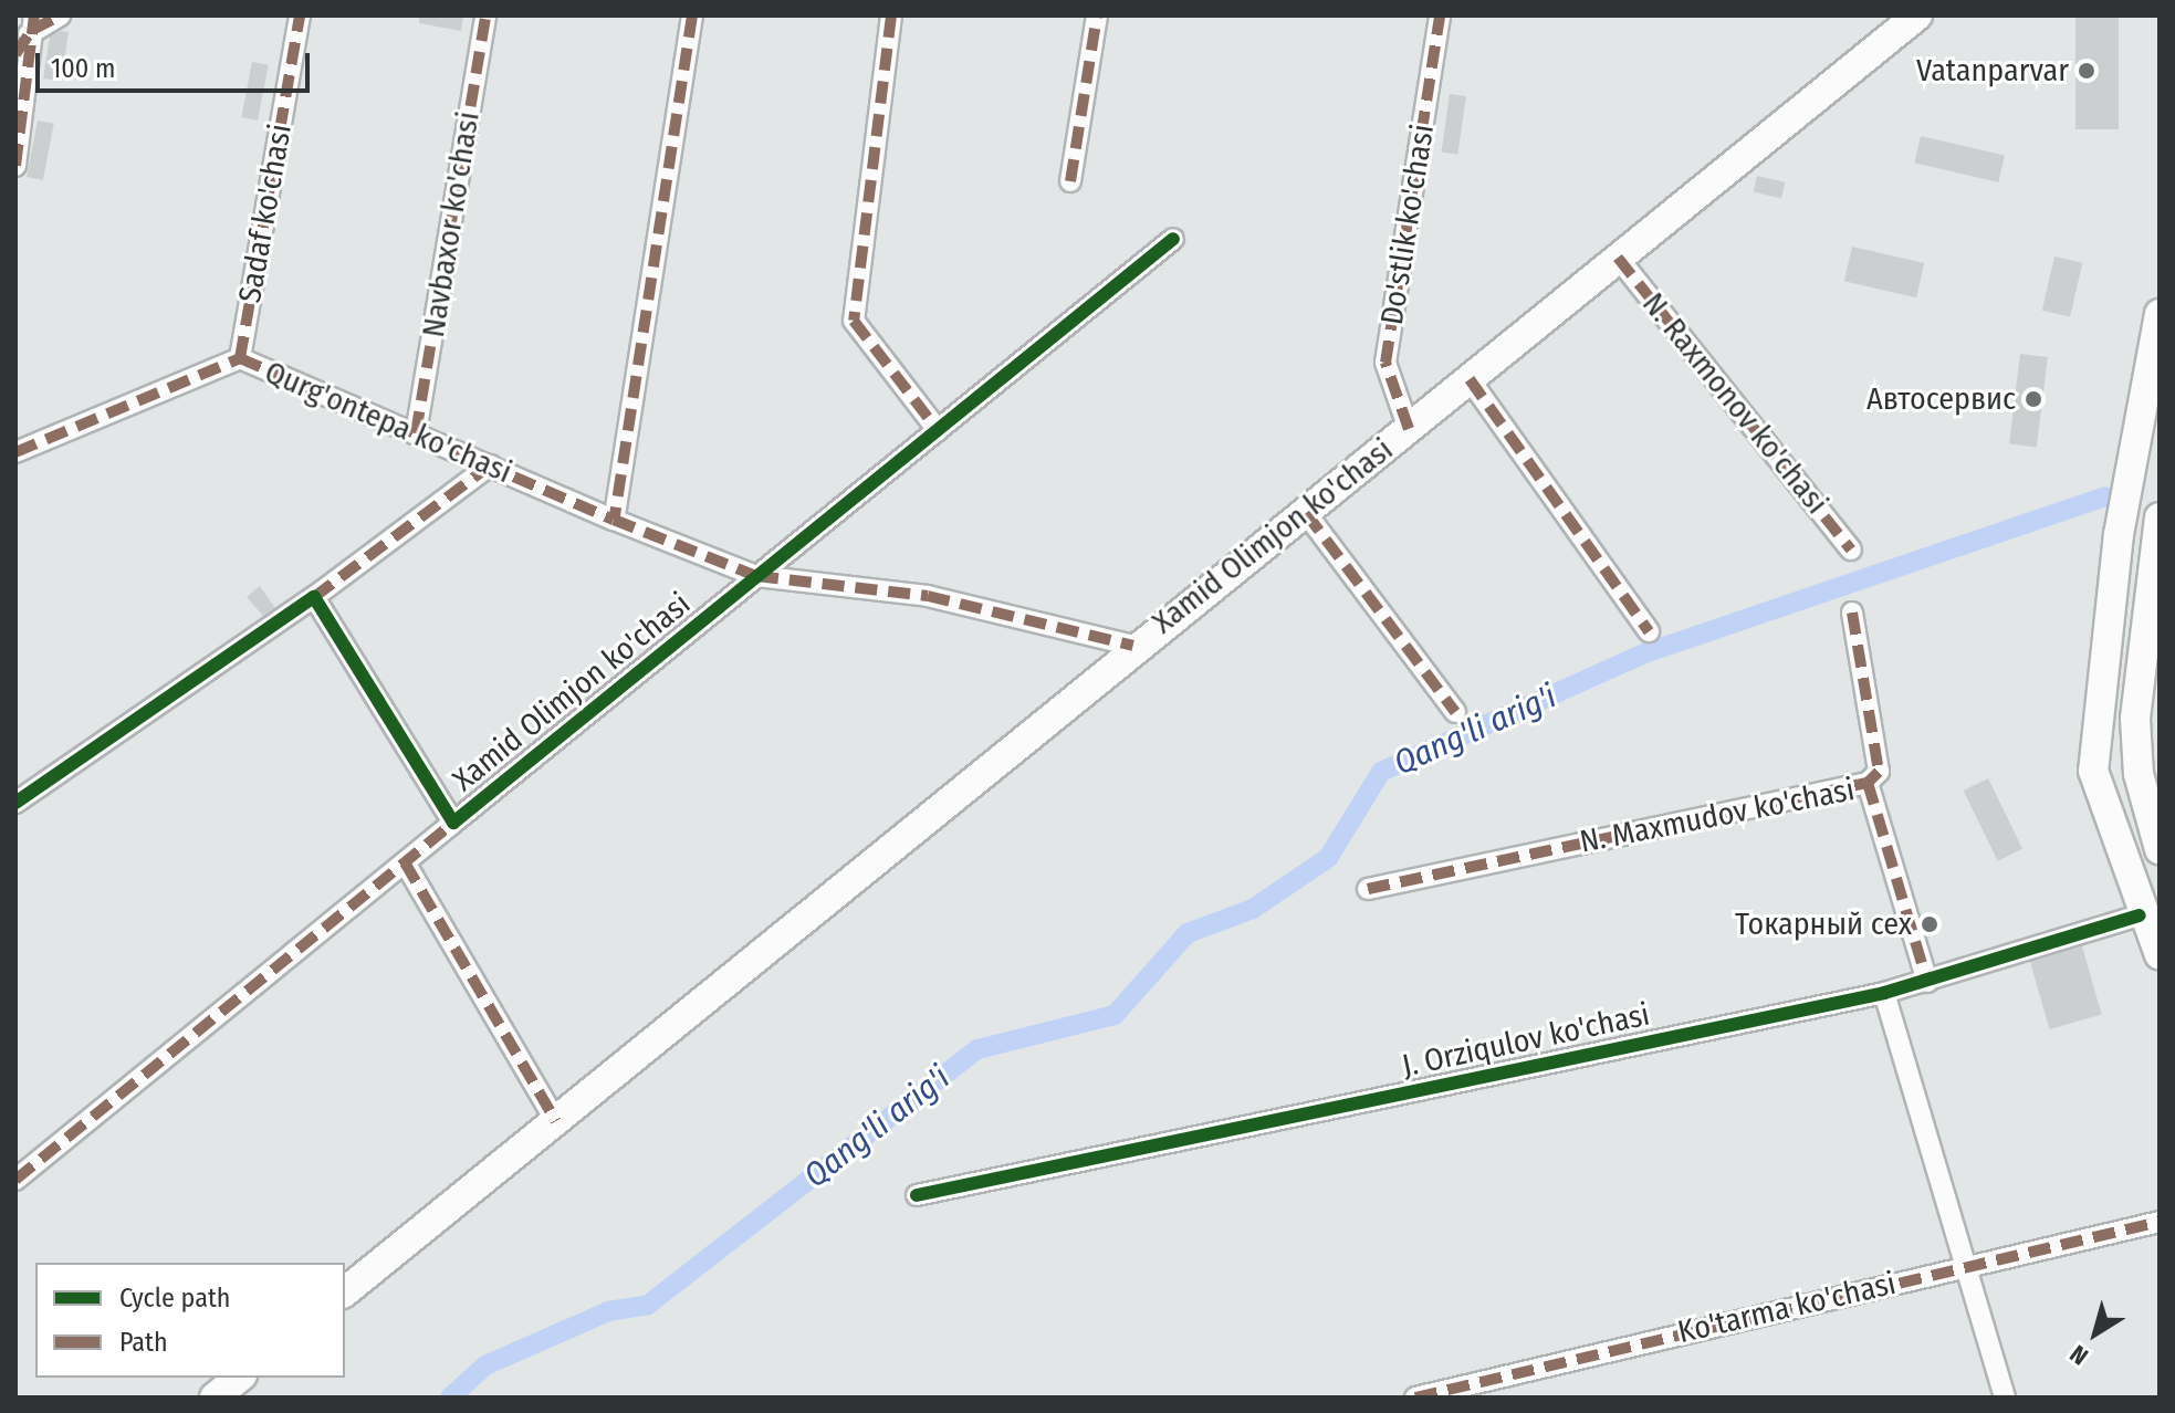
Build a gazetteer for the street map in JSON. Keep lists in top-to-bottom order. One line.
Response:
{"streets":{"main road":["Xamid Olimjon ko'chasi"],"street":["Sadaf ko'chasi","Navbaxor ko'chasi","Do'stlik ko'chasi","N. Raxmonov ko'chasi","Qurg'ontepa ko'chasi","N. Maxmudov ko'chasi","J. Orziqulov ko'chasi","Ko'tarma ko'chasi"]},"crossings":[["Sadaf ko'chasi","Qurg'ontepa ko'chasi"],["Navbaxor ko'chasi","Qurg'ontepa ko'chasi"],["Do'stlik ko'chasi","Xamid Olimjon ko'chasi"],["N. Raxmonov ko'chasi","Xamid Olimjon ko'chasi"],["Qurg'ontepa ko'chasi","Xamid Olimjon ko'chasi"],["N. Maxmudov ko'chasi","J. Orziqulov ko'chasi"]],"water":["Qang'li arig'i"],"places":["Vatanparvar","Автосервис","Токарный сех"],"legend":["Cycle path","Path"],"scale_bar":"100 m","north":"bottom left"}
